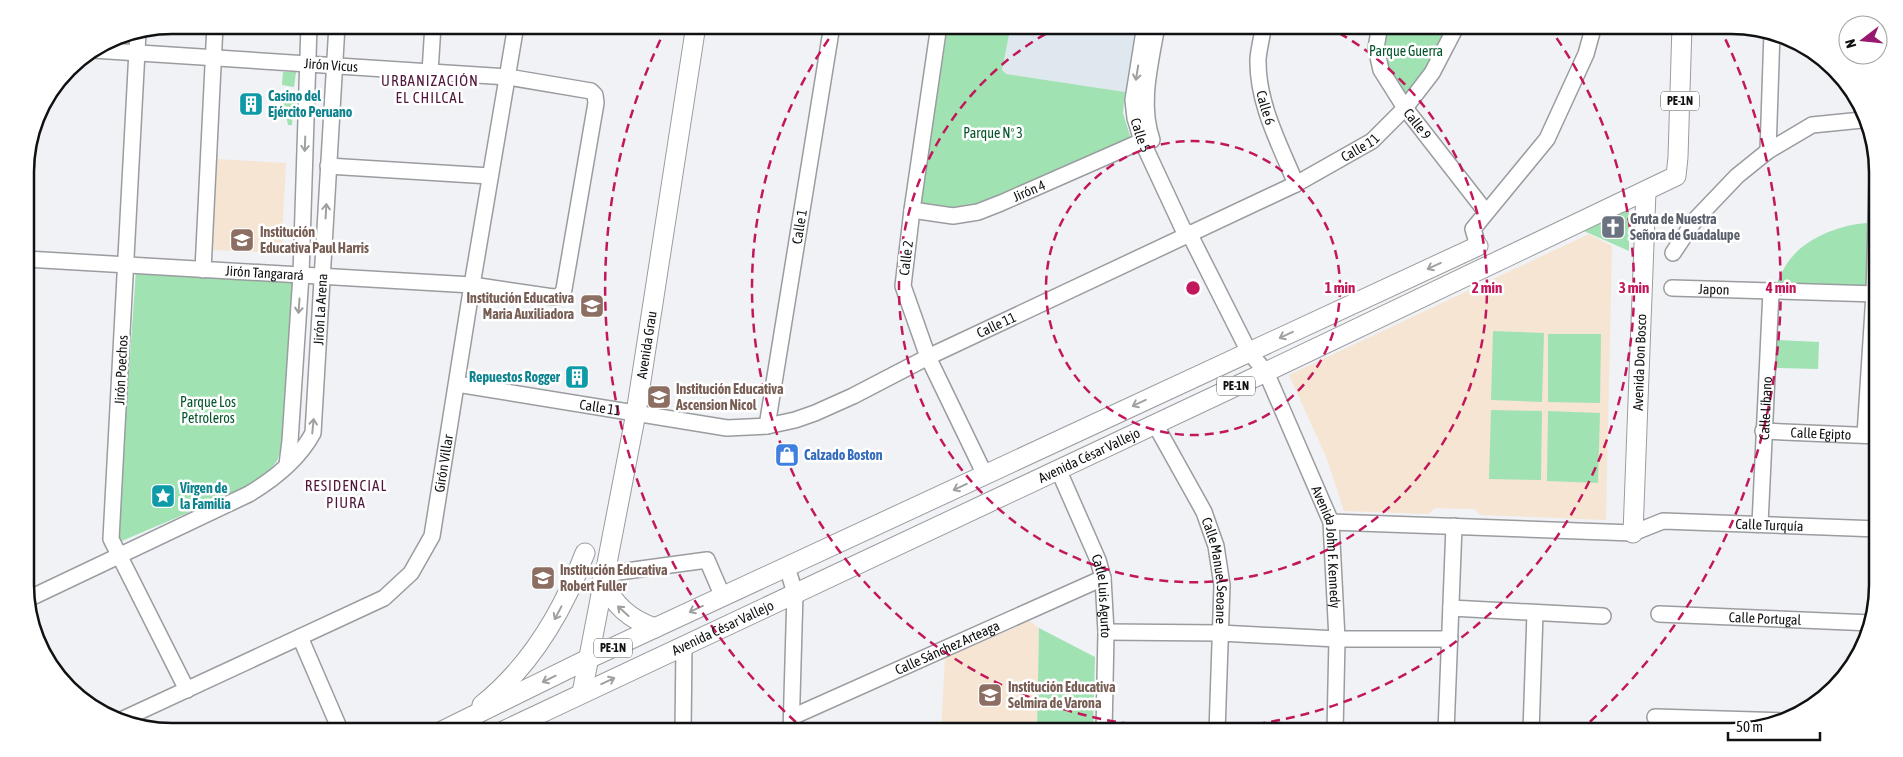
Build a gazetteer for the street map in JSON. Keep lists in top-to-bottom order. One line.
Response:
{"streets":{"main road":["PE-1N","Avenida Grau","Avenida Don Bosco","Avenida César Vallejo"],"street":["Jirón Vicus","Calle 6","Calle 9","Calle 5","Calle 11","Jirón 4","Calle 1","Calle 2","Jirón Tangarará","Japon","Jirón La Arena","Jirón Poechos","Calle Líbano","Calle Egipto","Girón Villar","Calle Turquía","Avenida John F. Kennedy","Calle Manuel Seoane","Calle Luis Agurto","Calle Portugal","Calle Sánchez Arteaga"]},"crossings":[["Jirón Vicus","Jirón Tangarará"],["Jirón Vicus","Jirón La Arena"],["Jirón Vicus","Jirón Poechos"],["Jirón Vicus","Girón Villar"],["Calle 6","Calle 11"],["Calle 9","Calle 11"],["Calle 5","Calle 11"],["Calle 5","Jirón 4"],["Calle 5","Avenida César Vallejo"],["Calle 5","Avenida John F. Kennedy"],["Calle 11","Calle 1"],["Calle 11","Calle 2"],["Calle 11","Avenida Grau"],["Calle 11","Girón Villar"],["Jirón 4","Calle 2"],["Calle 2","Avenida César Vallejo"],["Jirón Tangarará","Jirón La Arena"],["Jirón Tangarará","Jirón Poechos"],["Jirón Tangarará","Girón Villar"],["Japon","Calle Líbano"],["Jirón La Arena","Jirón Poechos"],["Avenida Grau","Avenida César Vallejo"],["Avenida Don Bosco","Avenida César Vallejo"],["Avenida Don Bosco","Calle Turquía"],["Jirón Poechos","Girón Villar"],["Calle Líbano","Calle Egipto"],["Calle Líbano","Calle Turquía"],["Avenida César Vallejo","Avenida John F. Kennedy"],["Avenida César Vallejo","Calle Manuel Seoane"],["Avenida César Vallejo","Calle Luis Agurto"],["Calle Luis Agurto","Calle Sánchez Arteaga"]],"districts":["URBANIZACIÓN EL CHILCAL","RESIDENCIAL PIURA"],"parks":["Parque Guerra","Parque Nº 3","Parque Los Petroleros"],"places":{"building":["Casino del Ejército Peruano","Repuestos Rogger"],"church":["Gruta de Nuestra Señora de Guadalupe"],"school or university":["Institución Educativa Paul Harris","Institución Educativa Maria Auxiliadora","Institución Educativa Ascension Nicol","Institución Educativa Robert Fuller","Institución Educativa Selmira de Varona"],"shop":["Calzado Boston"],"place":["Virgen de la Familia"]},"scale_bar":"50 m","north":"left","rings":["1 min","2 min","3 min","4 min"]}
